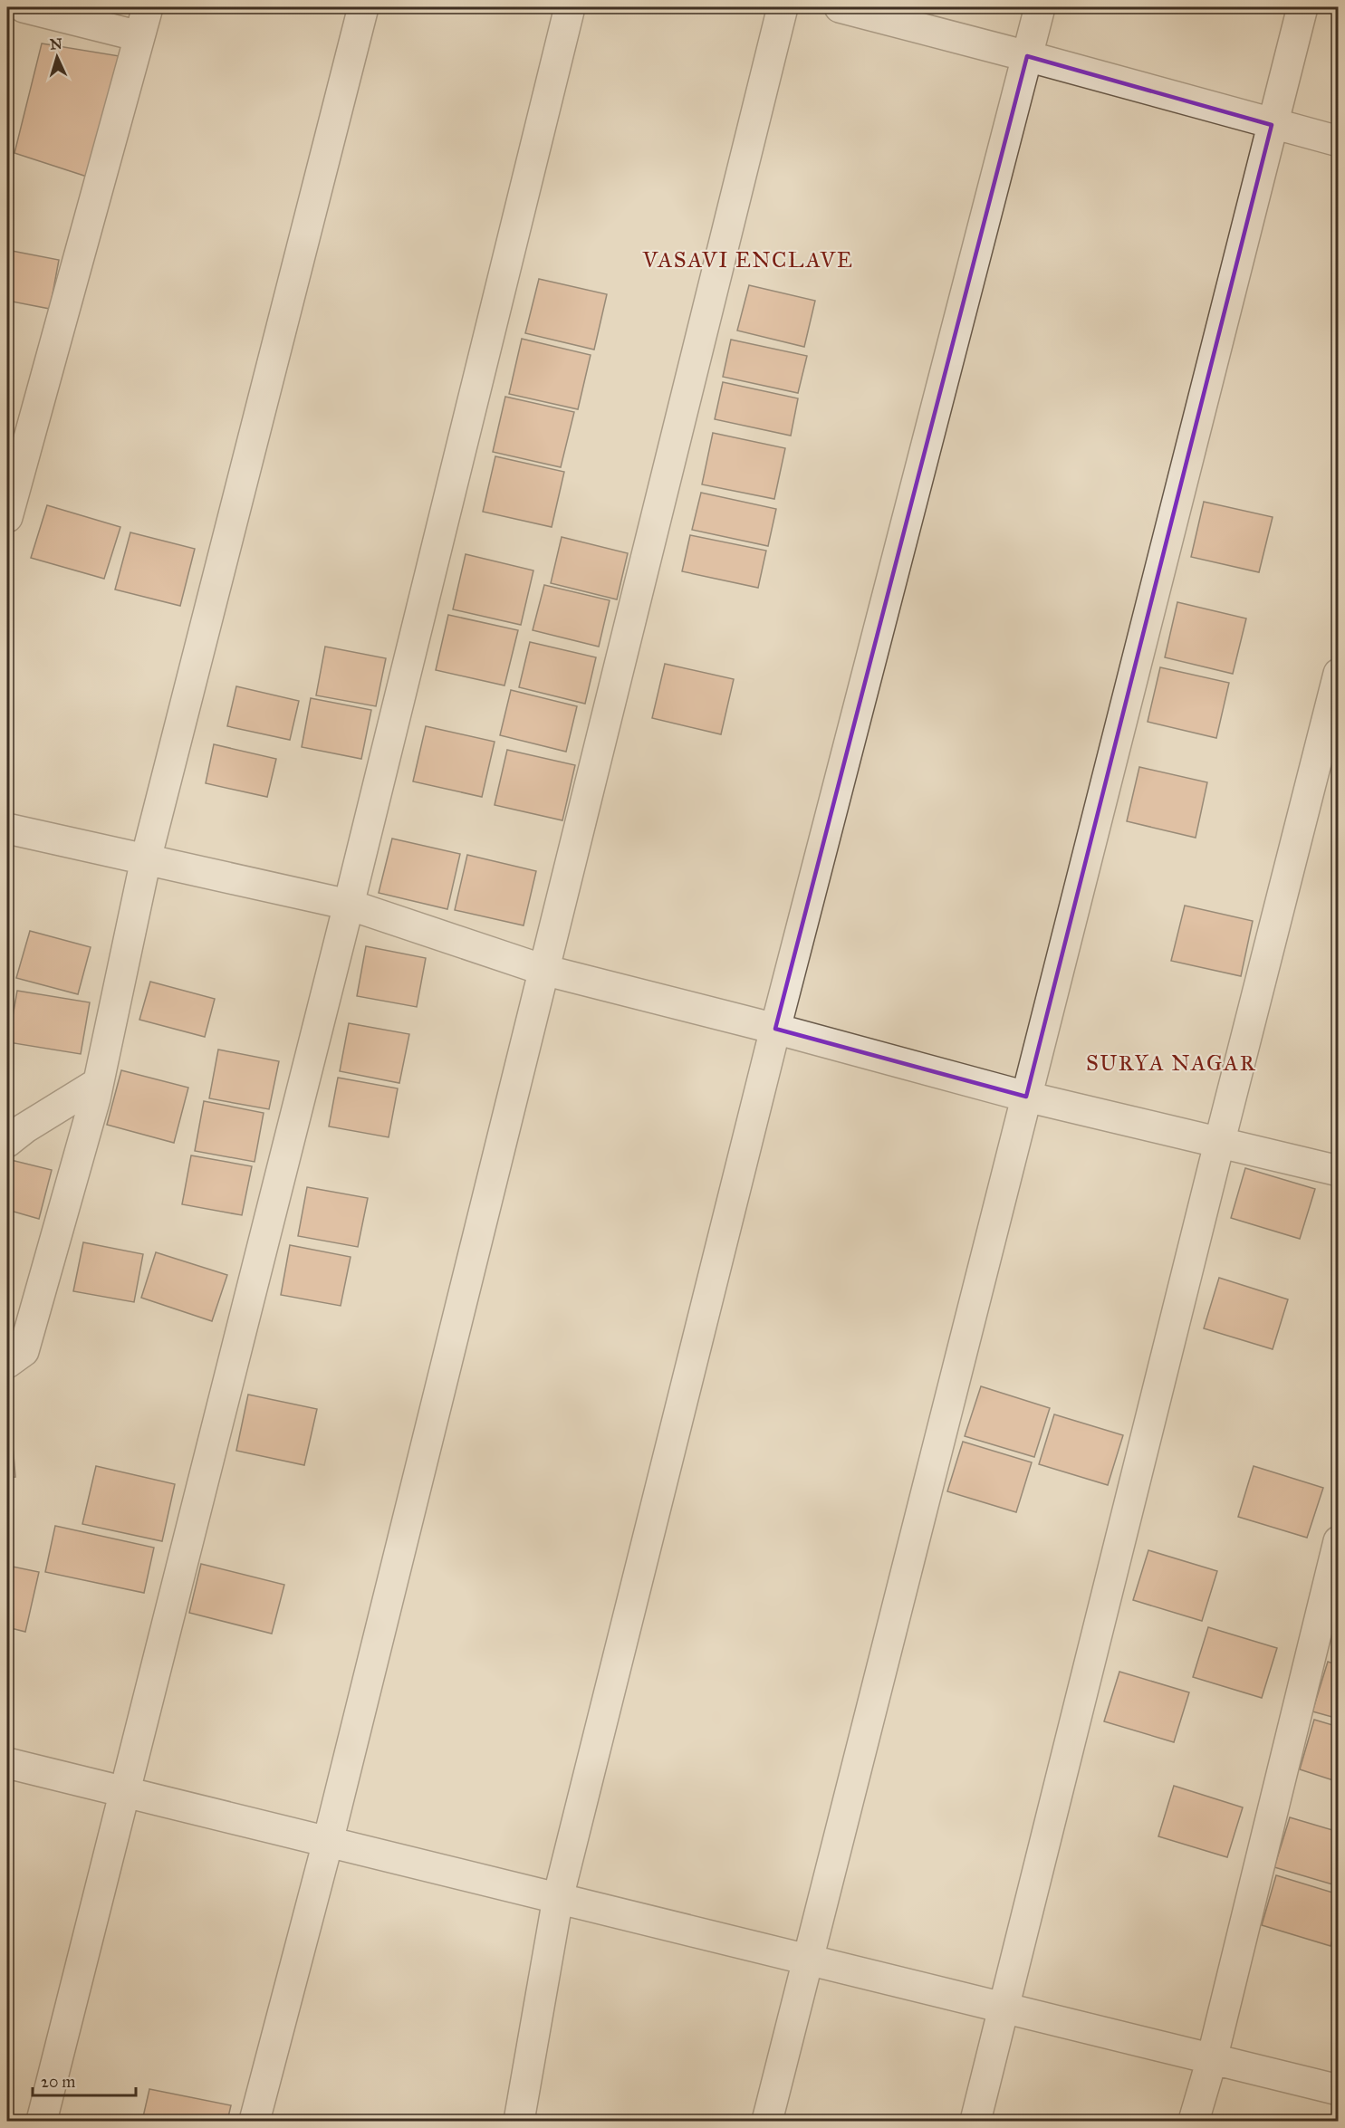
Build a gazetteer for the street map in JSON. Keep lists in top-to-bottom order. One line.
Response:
{"districts":["VASAVI ENCLAVE","SURYA NAGAR"],"scale_bar":"20 m","north":"top"}
